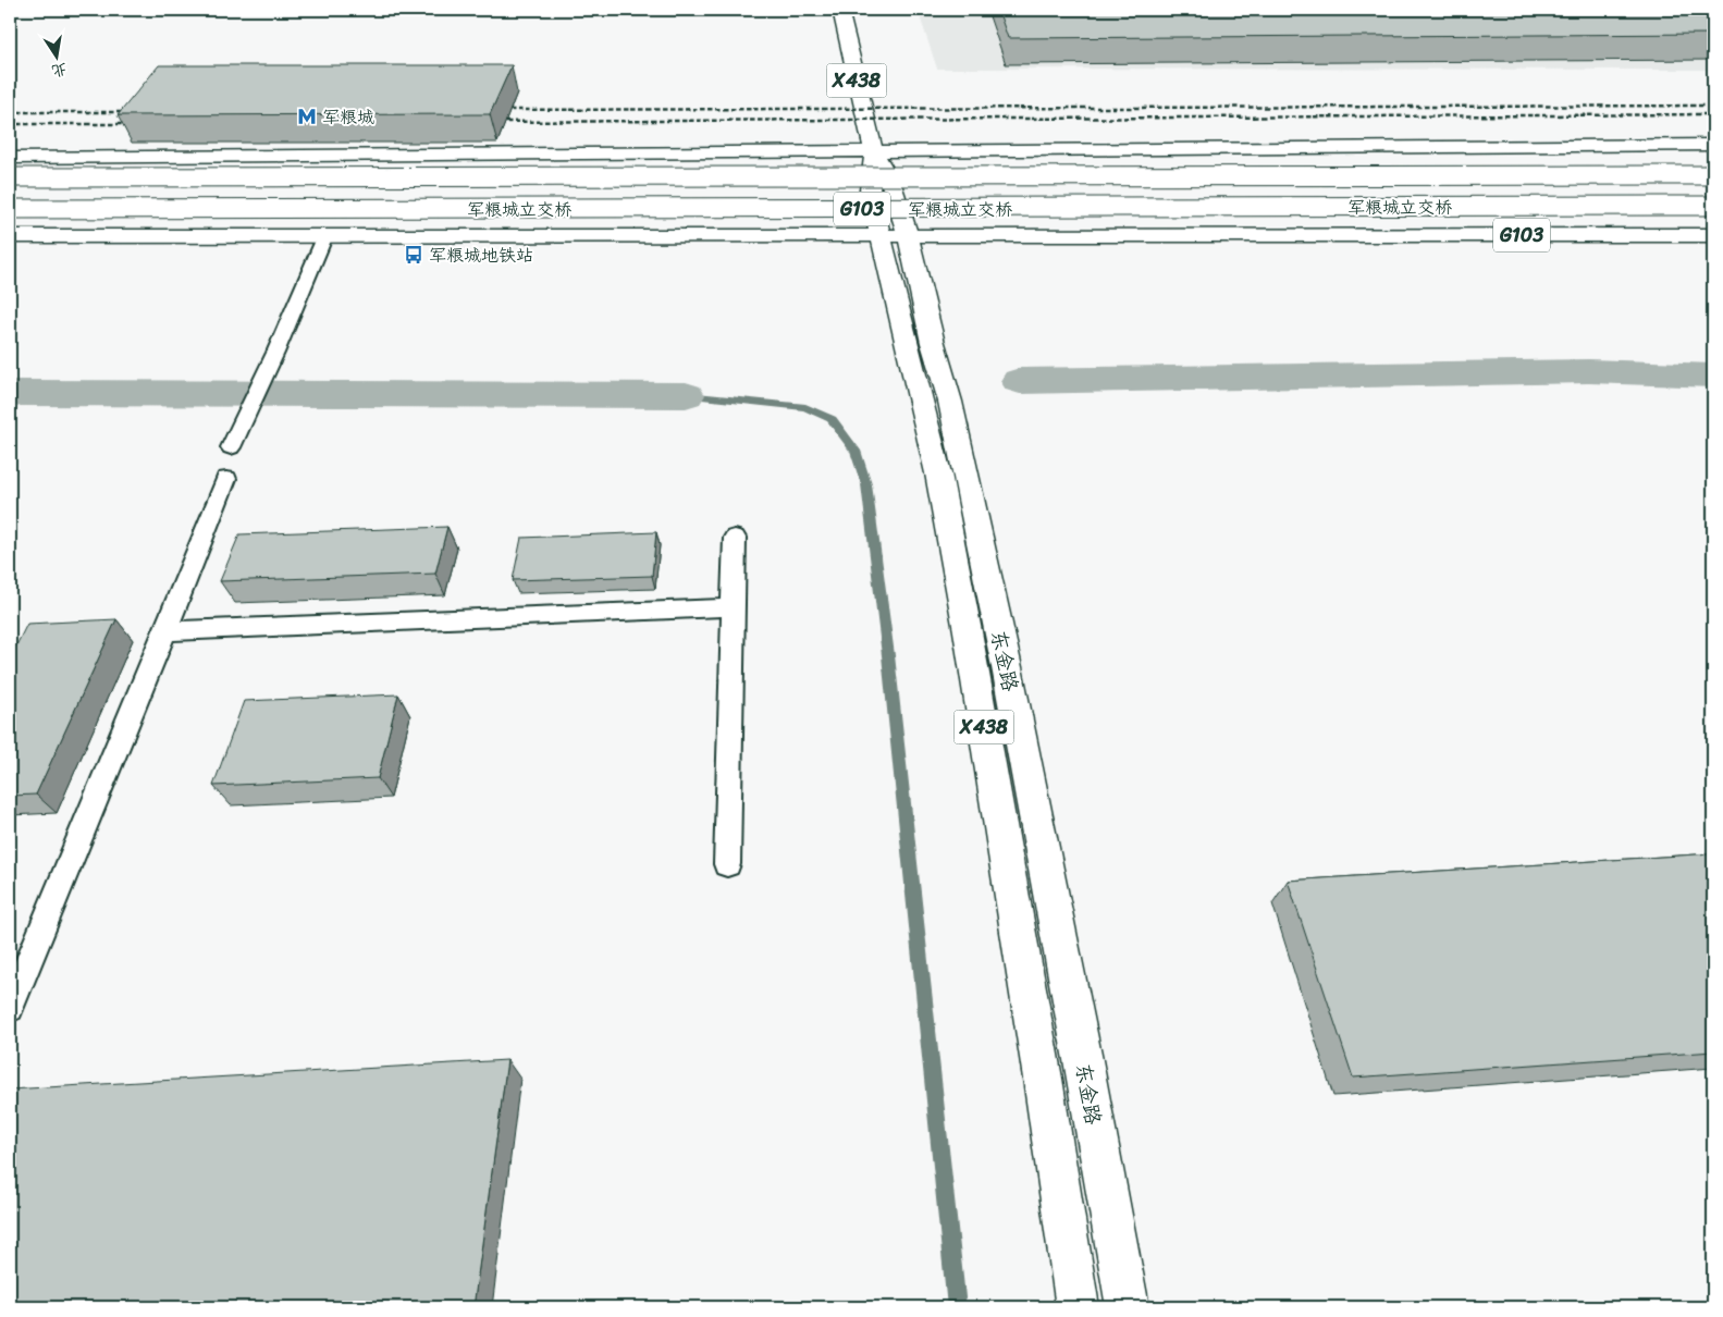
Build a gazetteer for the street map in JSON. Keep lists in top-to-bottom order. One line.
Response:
{"streets":{"main road":["X438","军粮城立交桥","G103","东金路"]},"crossings":[["G103","东金路"]],"places":{"metro station":["军粮城"],"bus stop":["军粮城地铁站"]},"north":"bottom"}
